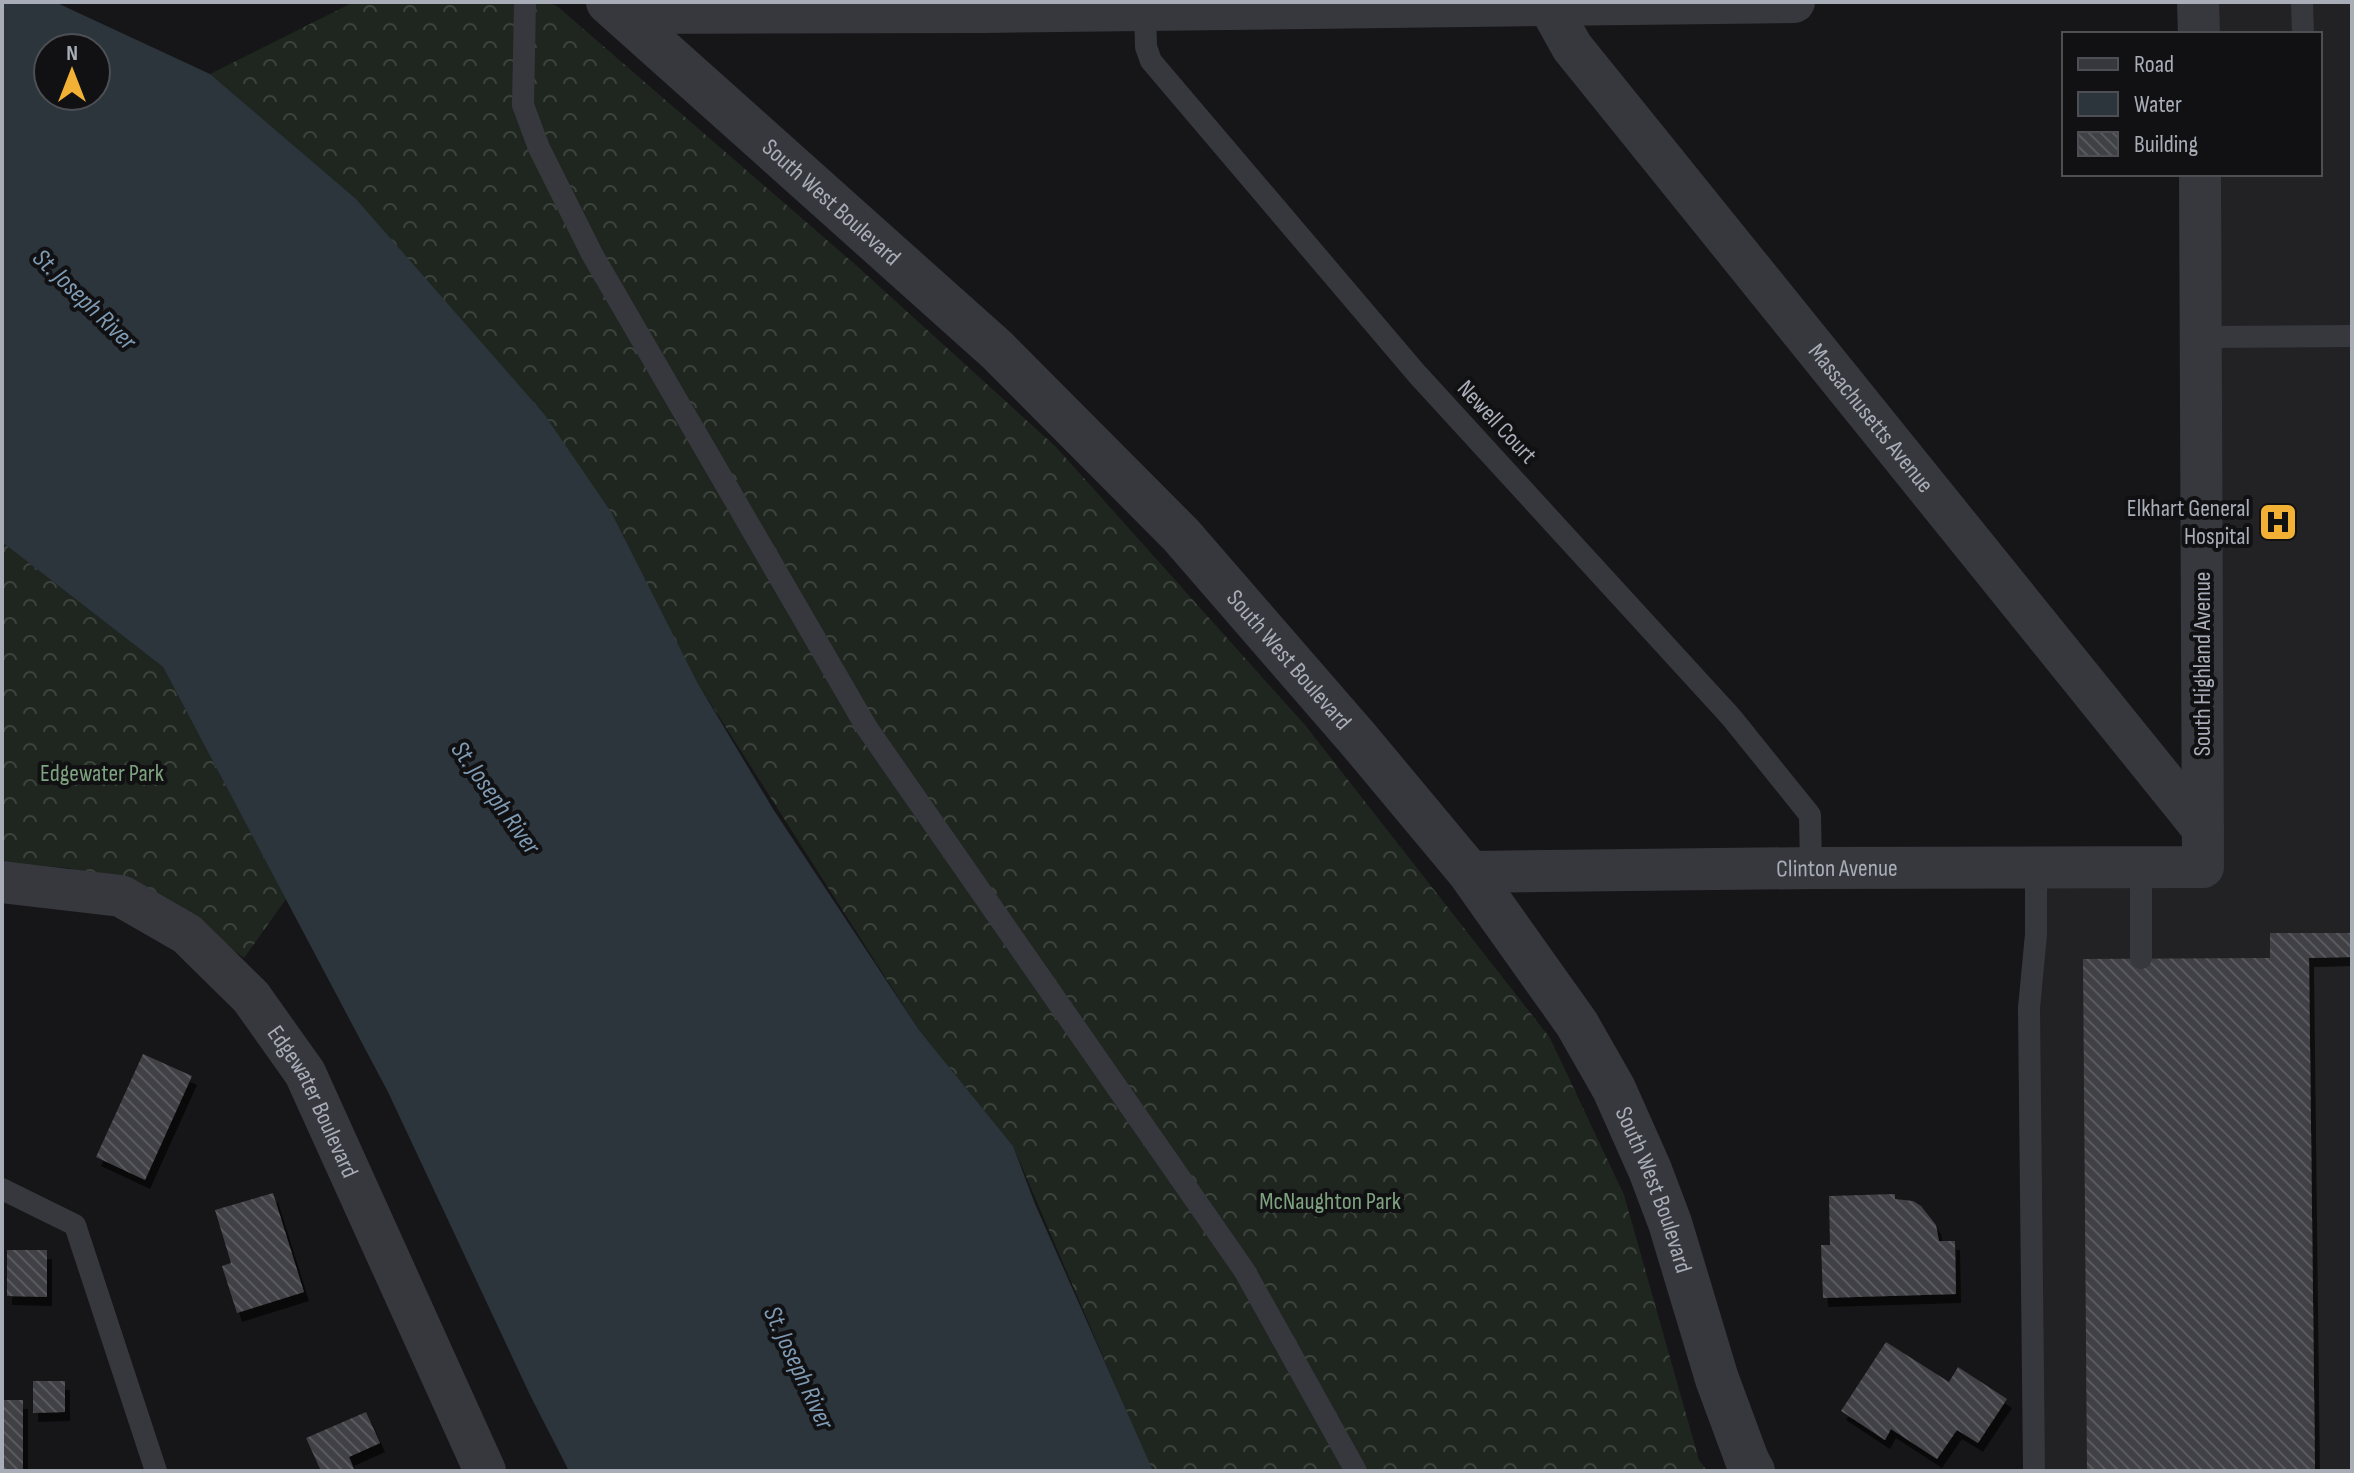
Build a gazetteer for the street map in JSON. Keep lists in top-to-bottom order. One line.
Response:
{"streets":{"street":["South West Boulevard","Massachusetts Avenue","South Highland Avenue","Clinton Avenue","Edgewater Boulevard"],"lane":["Newell Court"]},"crossings":[["South West Boulevard","Clinton Avenue"],["Massachusetts Avenue","South Highland Avenue"],["Massachusetts Avenue","Clinton Avenue"],["Newell Court","Clinton Avenue"],["South Highland Avenue","Clinton Avenue"]],"water":["St. Joseph River"],"parks":["Edgewater Park","McNaughton Park"],"places":{"hospital":["Elkhart General Hospital"]},"legend":["Road","Water","Building"],"north":"top"}
